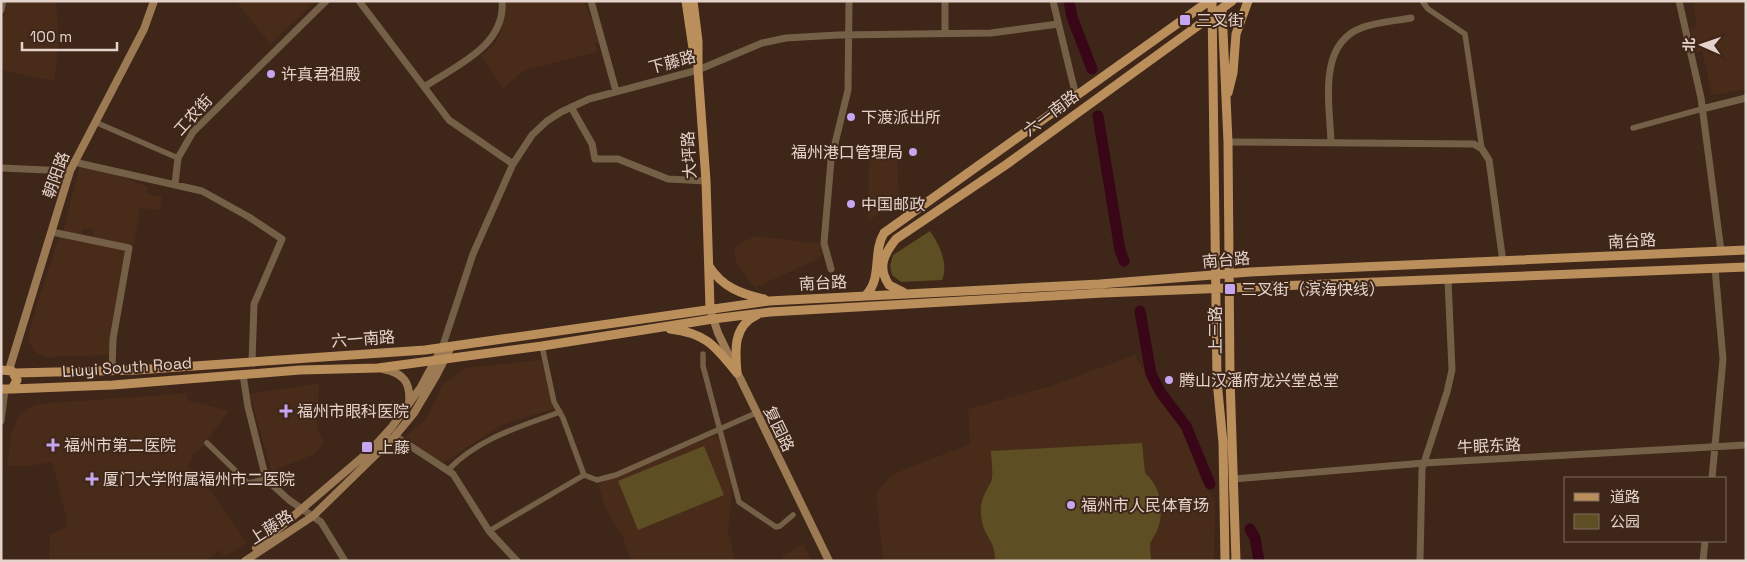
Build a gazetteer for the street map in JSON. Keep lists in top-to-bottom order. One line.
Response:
{"streets":{"main road":["六一南路","大坪路","朝阳路","南台路","上三路","Liuyi South Road","复园路","上藤路"],"street":["下藤路","工农街","牛眠东路"]},"crossings":[["下藤路","六一南路"],["下藤路","大坪路"],["下藤路","上藤路"],["六一南路","大坪路"],["六一南路","朝阳路"],["六一南路","南台路"],["六一南路","上三路"],["六一南路","Liuyi South Road"],["六一南路","复园路"],["六一南路","上藤路"],["大坪路","南台路"],["大坪路","复园路"],["南台路","上三路"],["南台路","复园路"],["上三路","牛眠东路"]],"places":{"transit":["三叉街","三叉街（滨海快线）","上藤"],"other":["许真君祖殿","下渡派出所","福州港口管理局","中国邮政","腾山汉潘府龙兴堂总堂","福州市人民体育场"],"health":["福州市眼科医院","福州市第二医院","厦门大学附属福州市二医院"]},"legend":["道路","公园"],"scale_bar":"100 m","north":"left"}
